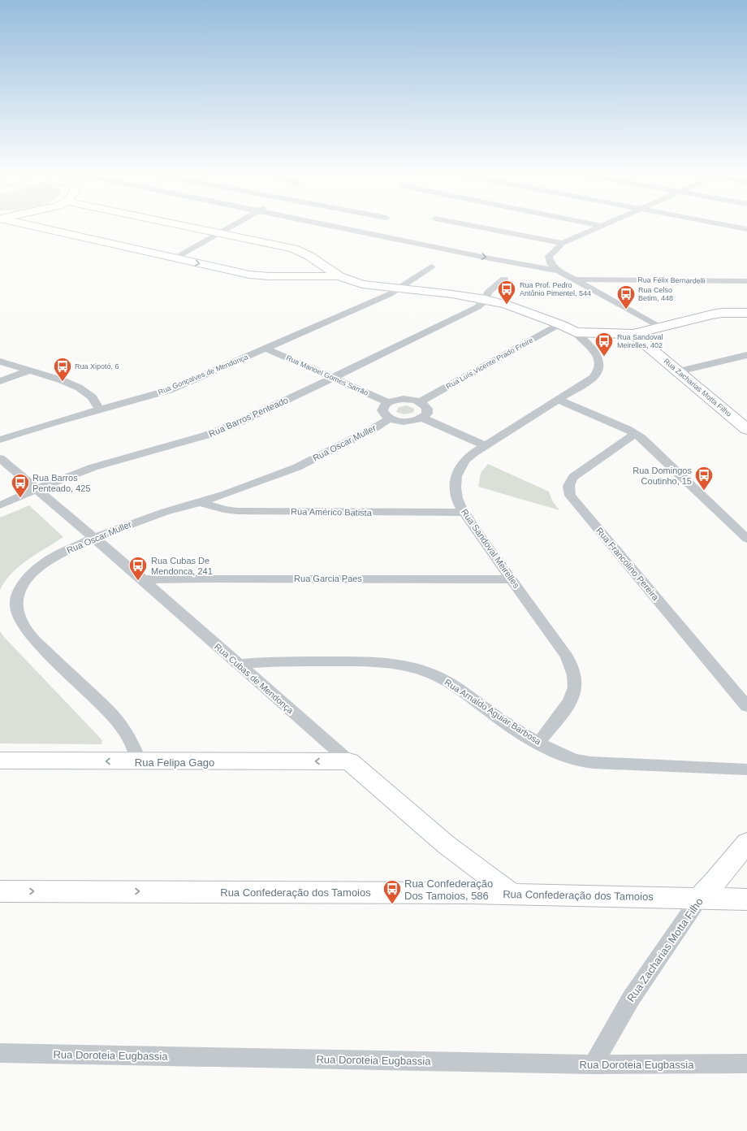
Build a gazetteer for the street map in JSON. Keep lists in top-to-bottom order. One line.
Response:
{"streets":{"street":["Rua Félix Bernardelli","Rua Luís Vicente Prado Freire","Rua Gonçalves de Mendonça","Rua Manoel Gomes Sarrão","Rua Zacharias Motta Filho","Rua Barros Penteado","Rua Oscar Muller","Rua Américo Batista","Rua Sandoval Meirelles","Rua Francolino Pereira","Rua Garcia Paes","Rua Cubas de Mendonça","Rua Arnaldo Aguiar Barbosa","Rua Felipa Gago","Rua Confederação dos Tamoios","Rua Doroteia Eugbassia"]},"crossings":[["Rua Gonçalves de Mendonça","Rua Manoel Gomes Sarrão"],["Rua Manoel Gomes Sarrão","Rua Barros Penteado"],["Rua Zacharias Motta Filho","Rua Confederação dos Tamoios"],["Rua Zacharias Motta Filho","Rua Doroteia Eugbassia"],["Rua Barros Penteado","Rua Cubas de Mendonça"],["Rua Oscar Muller","Rua Américo Batista"],["Rua Oscar Muller","Rua Cubas de Mendonça"],["Rua Oscar Muller","Rua Felipa Gago"],["Rua Américo Batista","Rua Sandoval Meirelles"],["Rua Sandoval Meirelles","Rua Garcia Paes"],["Rua Sandoval Meirelles","Rua Arnaldo Aguiar Barbosa"],["Rua Garcia Paes","Rua Cubas de Mendonça"],["Rua Cubas de Mendonça","Rua Arnaldo Aguiar Barbosa"],["Rua Cubas de Mendonça","Rua Felipa Gago"],["Rua Cubas de Mendonça","Rua Confederação dos Tamoios"]],"one_way":["Rua Felipa Gago","Rua Confederação dos Tamoios"],"places":{"bus stop":["Rua Prof. Pedro Antônio Pimentel, 544","Rua Celso Betim, 448","Rua Sandoval Meirelles, 402","Rua Xipotó, 6","Rua Domingos Coutinho, 15","Rua Barros Penteado, 425","Rua Cubas De Mendonca, 241","Rua Confederação Dos Tamoios, 586"]}}
